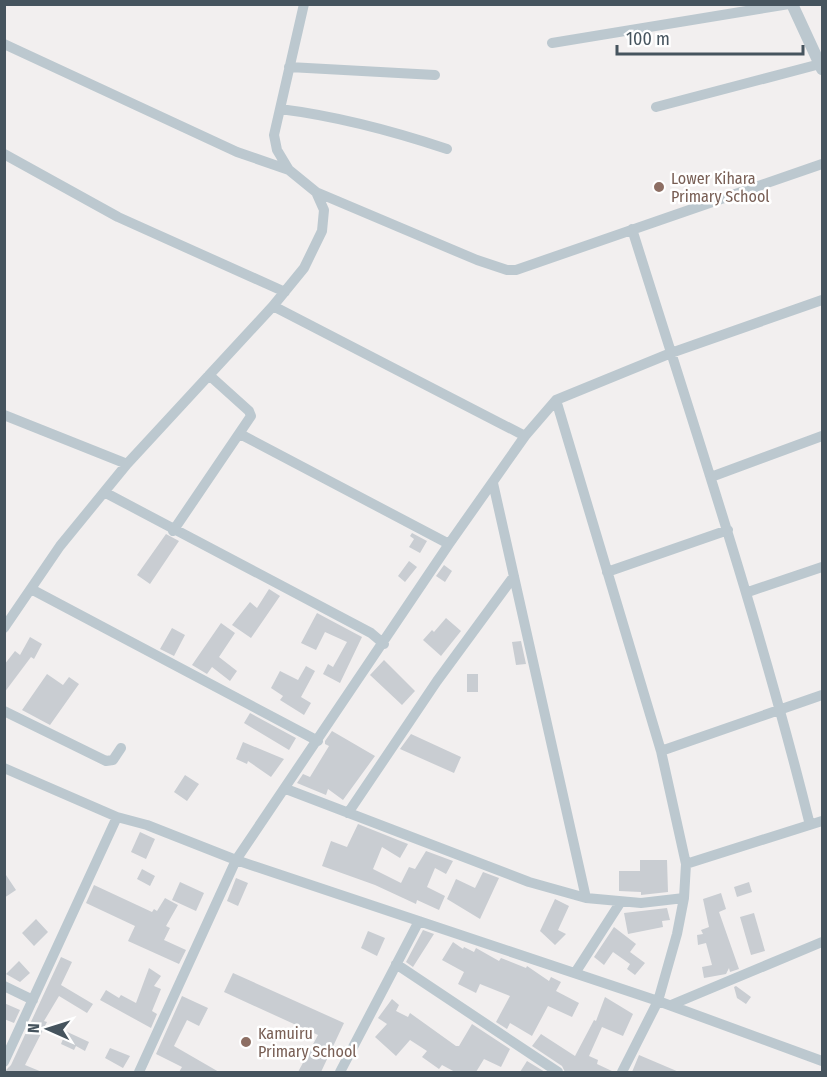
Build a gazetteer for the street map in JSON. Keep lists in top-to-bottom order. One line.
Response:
{"places":["Lower Kihara Primary School","Kamuiru Primary School"],"scale_bar":"100 m","north":"left"}
